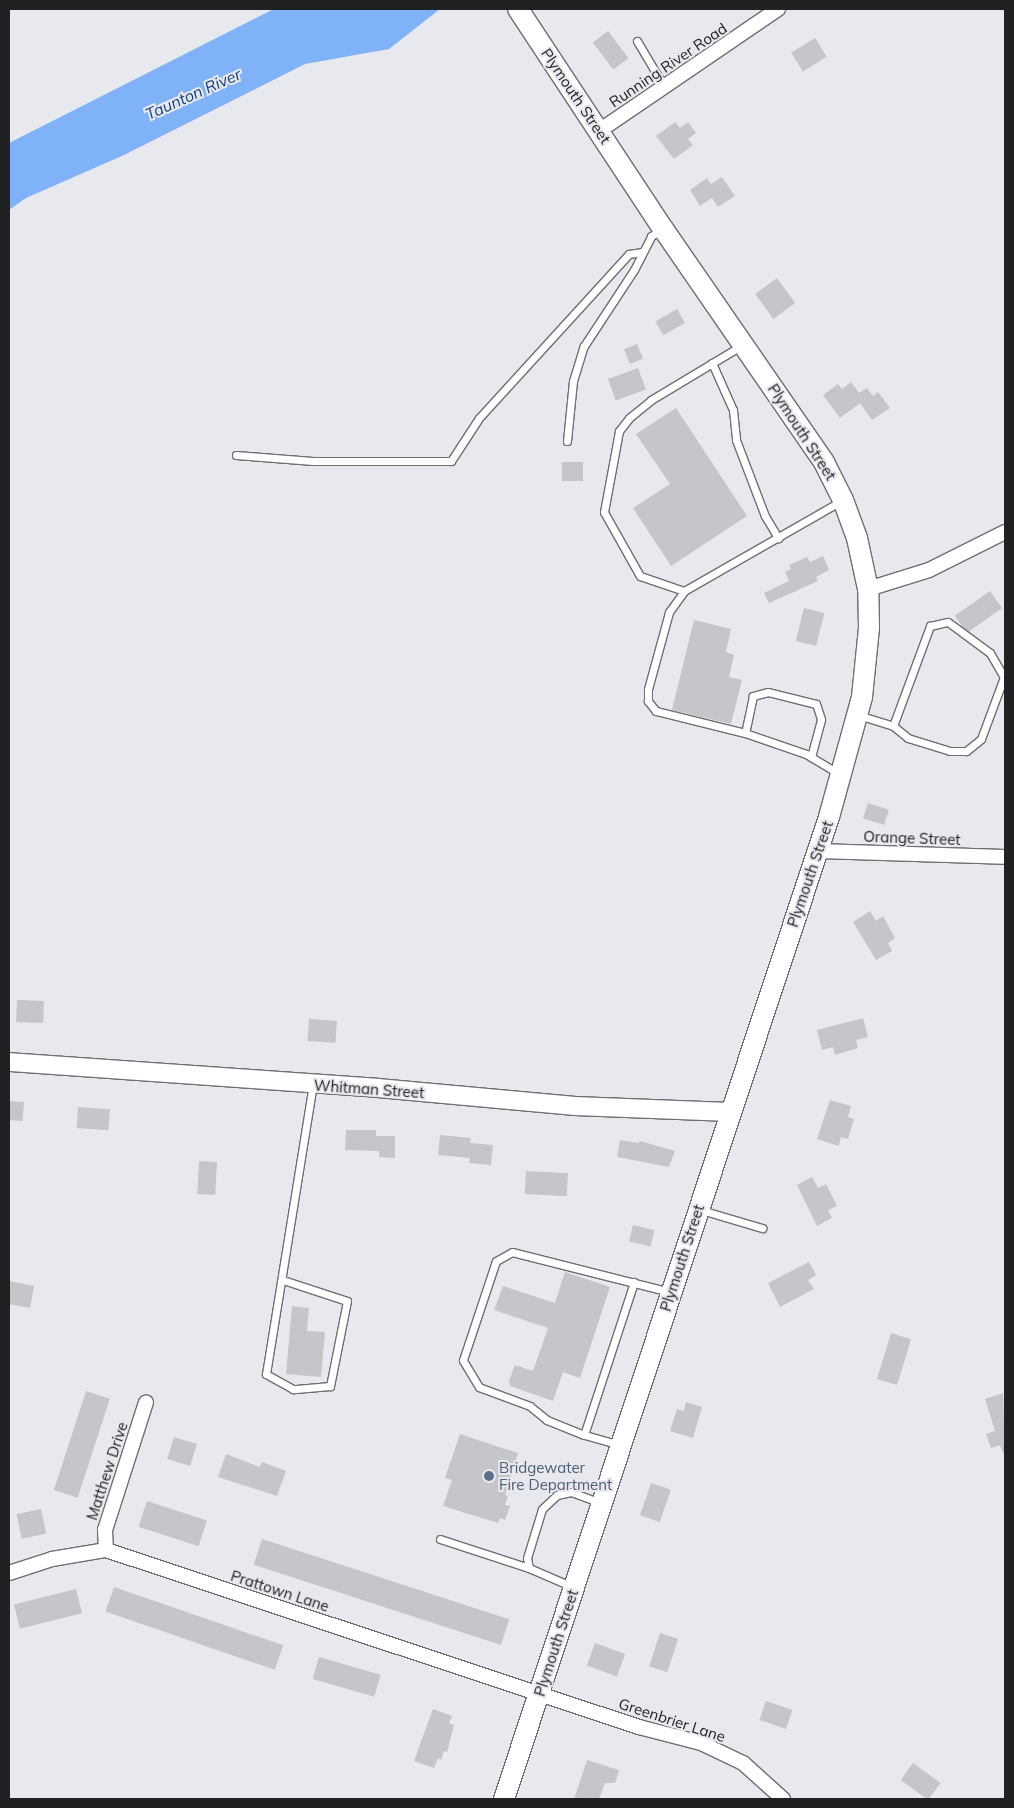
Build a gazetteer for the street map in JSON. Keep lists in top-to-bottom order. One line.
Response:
{"streets":{"main road":["Plymouth Street"],"street":["Running River Road","Orange Street","Whitman Street","Matthew Drive","Prattown Lane","Greenbrier Lane"]},"crossings":[["Running River Road","Plymouth Street"],["Plymouth Street","Orange Street"],["Plymouth Street","Whitman Street"],["Plymouth Street","Prattown Lane"],["Plymouth Street","Greenbrier Lane"],["Matthew Drive","Prattown Lane"],["Prattown Lane","Greenbrier Lane"]],"water":["Taunton River"],"places":["Bridgewater Fire Department"]}
